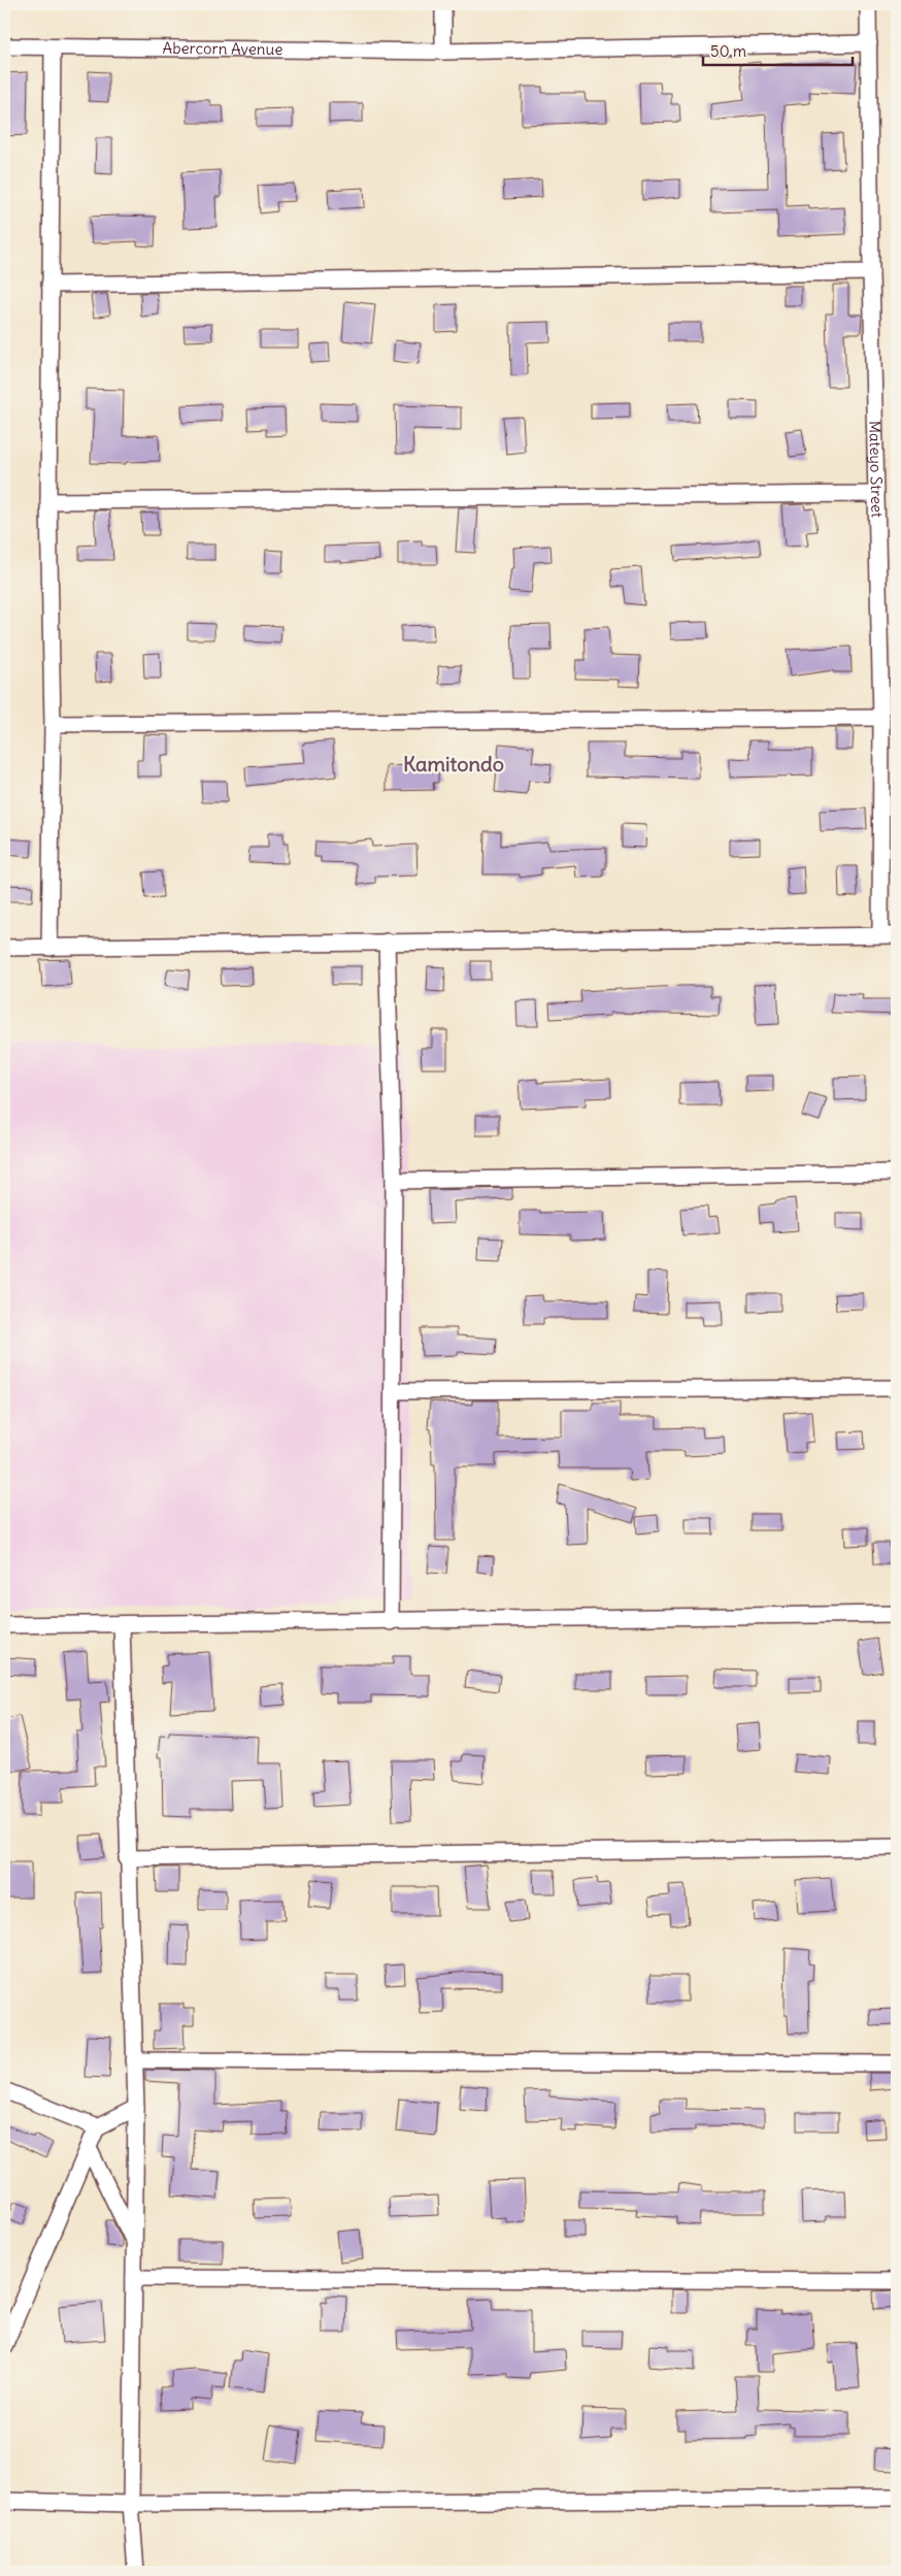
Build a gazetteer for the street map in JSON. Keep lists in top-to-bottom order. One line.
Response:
{"streets":{"street":["Abercorn Avenue","Mateyo Street"]},"crossings":[["Abercorn Avenue","Mateyo Street"]],"districts":["Kamitondo"],"scale_bar":"50 m"}
